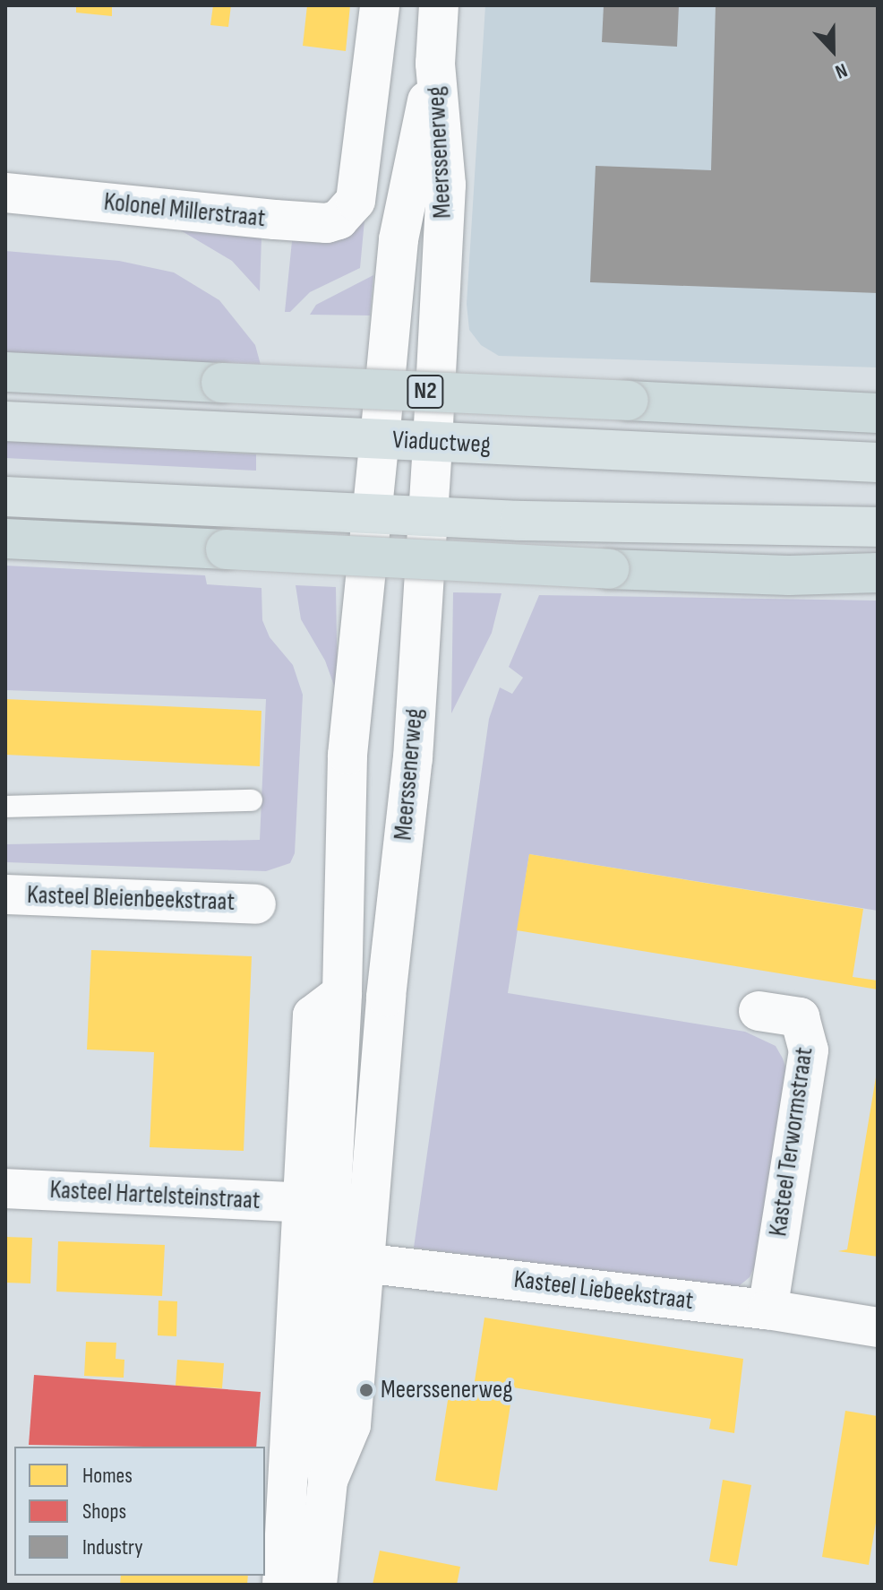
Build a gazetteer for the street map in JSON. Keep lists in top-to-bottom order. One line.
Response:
{"streets":{"highway":["N2"],"main road":["Viaductweg"],"street":["Meerssenerweg","Kolonel Millerstraat","Kasteel Bleienbeekstraat","Kasteel Terwormstraat","Kasteel Hartelsteinstraat","Kasteel Liebeekstraat"]},"crossings":[["Meerssenerweg","Viaductweg"],["Meerssenerweg","Kasteel Liebeekstraat"],["Kasteel Terwormstraat","Kasteel Liebeekstraat"]],"places":["Meerssenerweg"],"legend":["Homes","Shops","Industry"],"north":"bottom"}
